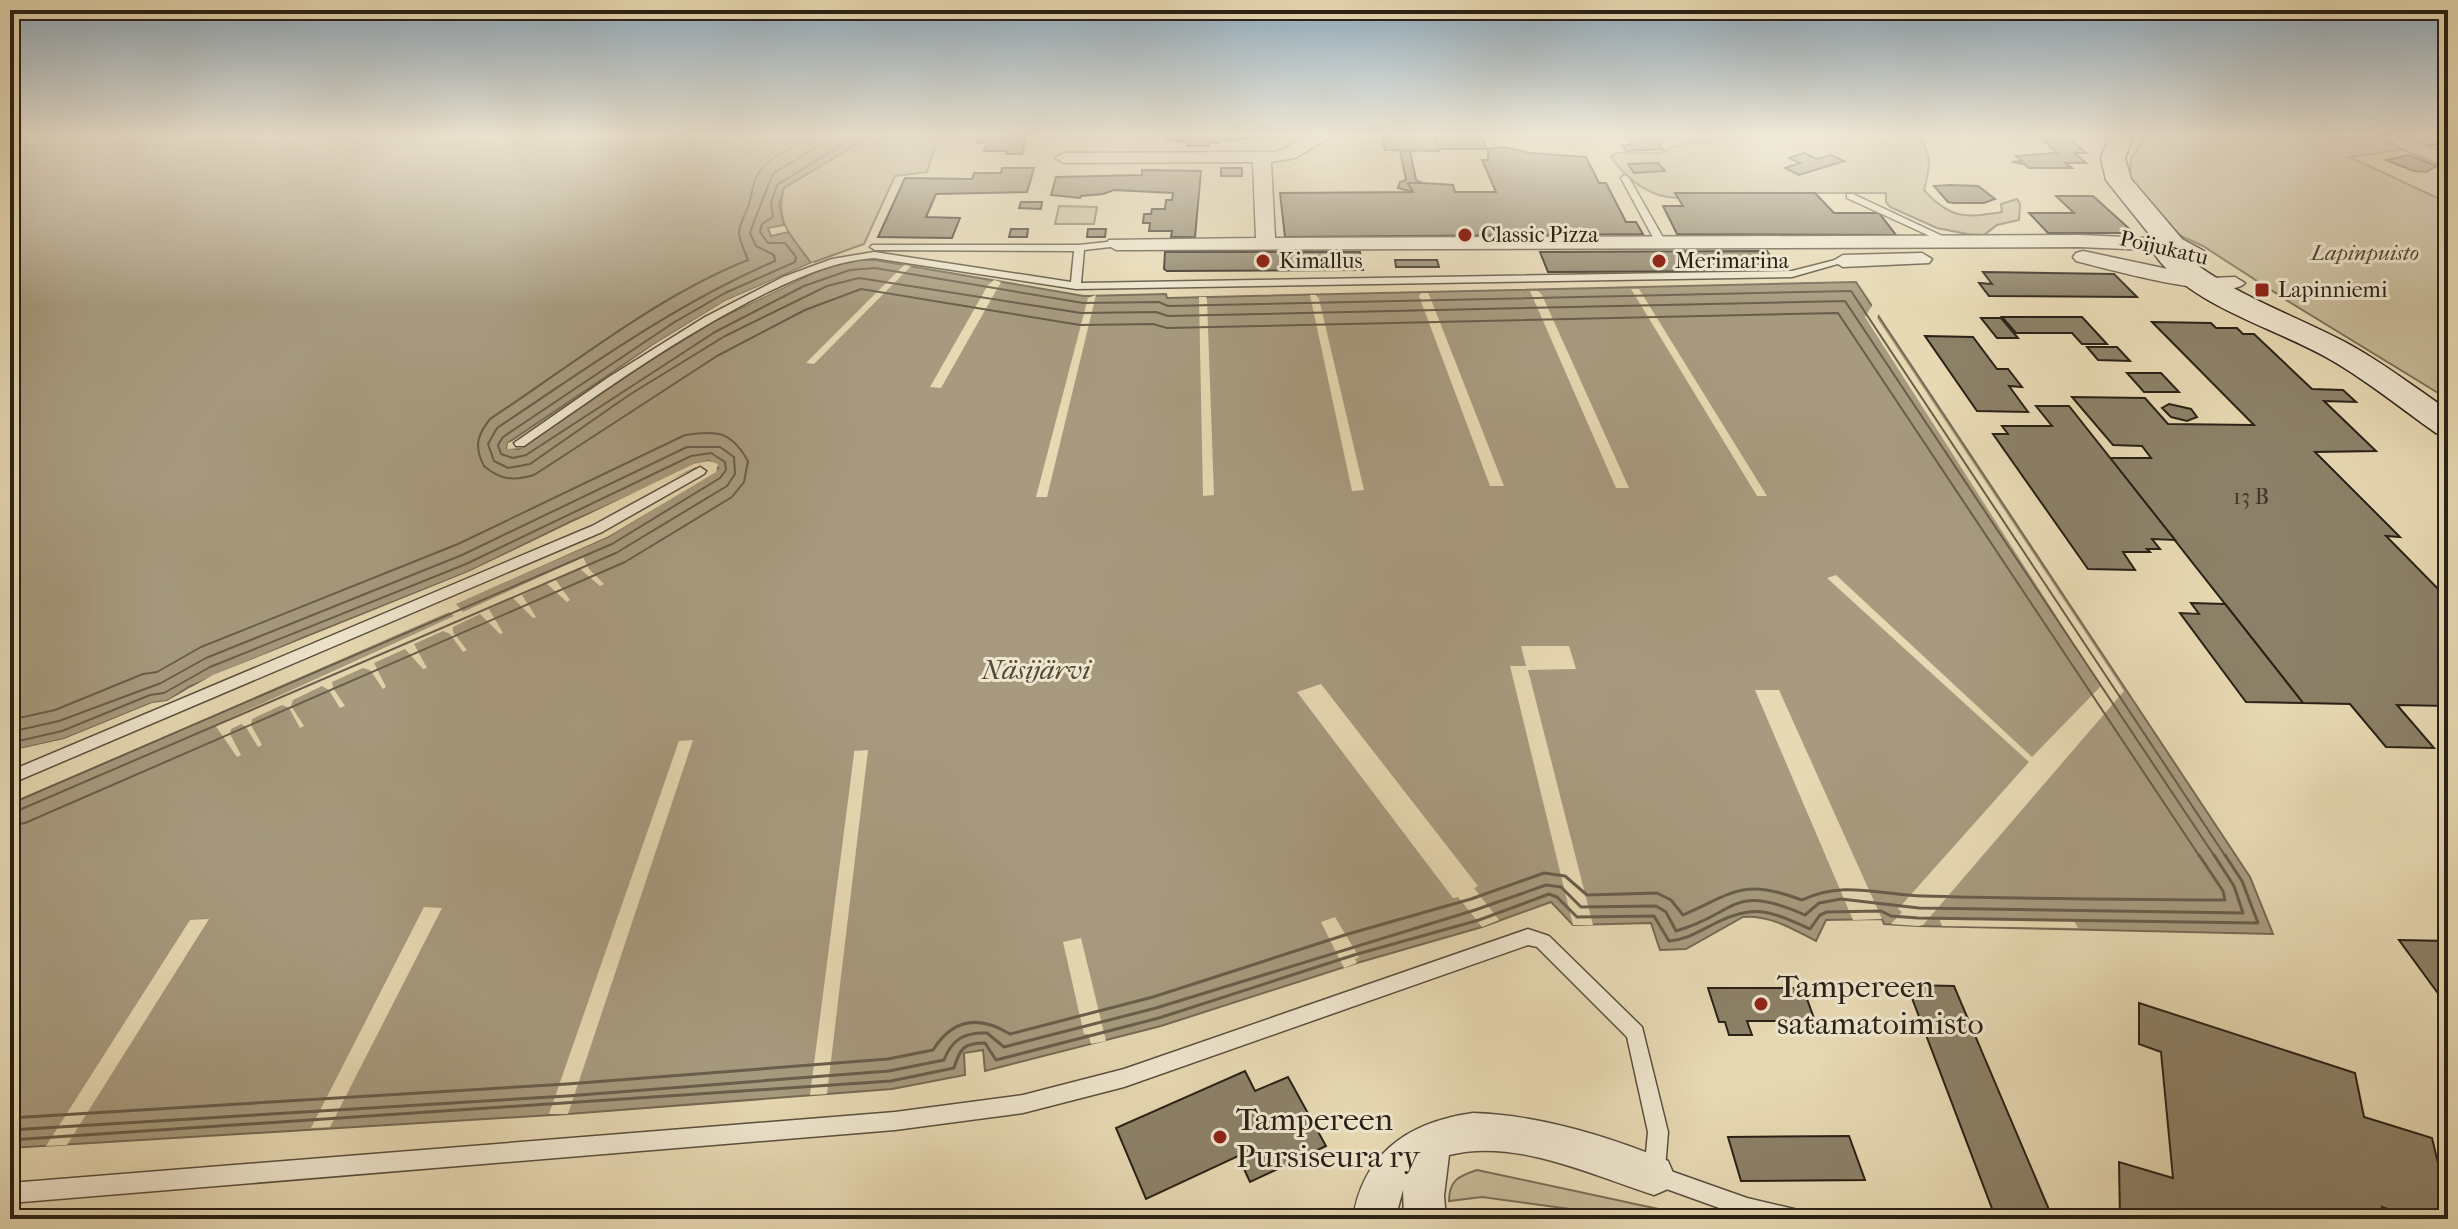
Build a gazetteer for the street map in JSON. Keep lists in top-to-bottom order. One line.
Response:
{"streets":{"street":["Poijukatu"]},"water":["Näsijärvi"],"parks":["Lapinpuisto"],"places":{"other":["Classic Pizza","Kimallus","Merimarina","Tampereen satamatoimisto","Tampereen Pursiseura ry"],"transit":["Lapinniemi"]},"house_numbers":["13 B"]}
